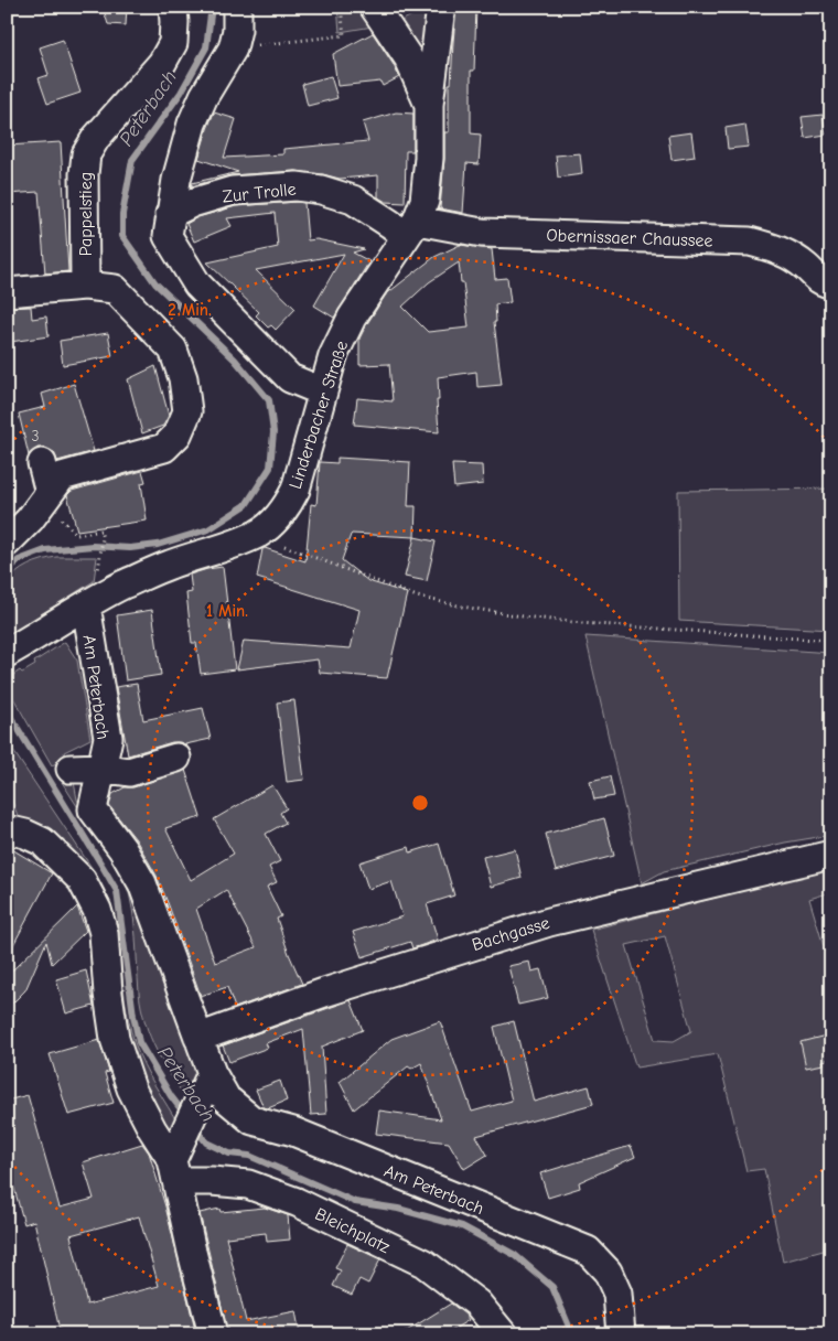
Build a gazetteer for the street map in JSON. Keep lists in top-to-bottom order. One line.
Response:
{"streets":{"street":["Zur Trolle","Pappelstieg","Obernissaer Chaussee","Linderbacher Straße","Am Peterbach","Bachgasse","Bleichplatz"]},"crossings":[["Zur Trolle","Obernissaer Chaussee"],["Zur Trolle","Linderbacher Straße"],["Obernissaer Chaussee","Linderbacher Straße"],["Linderbacher Straße","Am Peterbach"],["Am Peterbach","Bachgasse"]],"water":["Peterbach"],"house_numbers":["3"],"rings":["2 Min.","1 Min."]}
